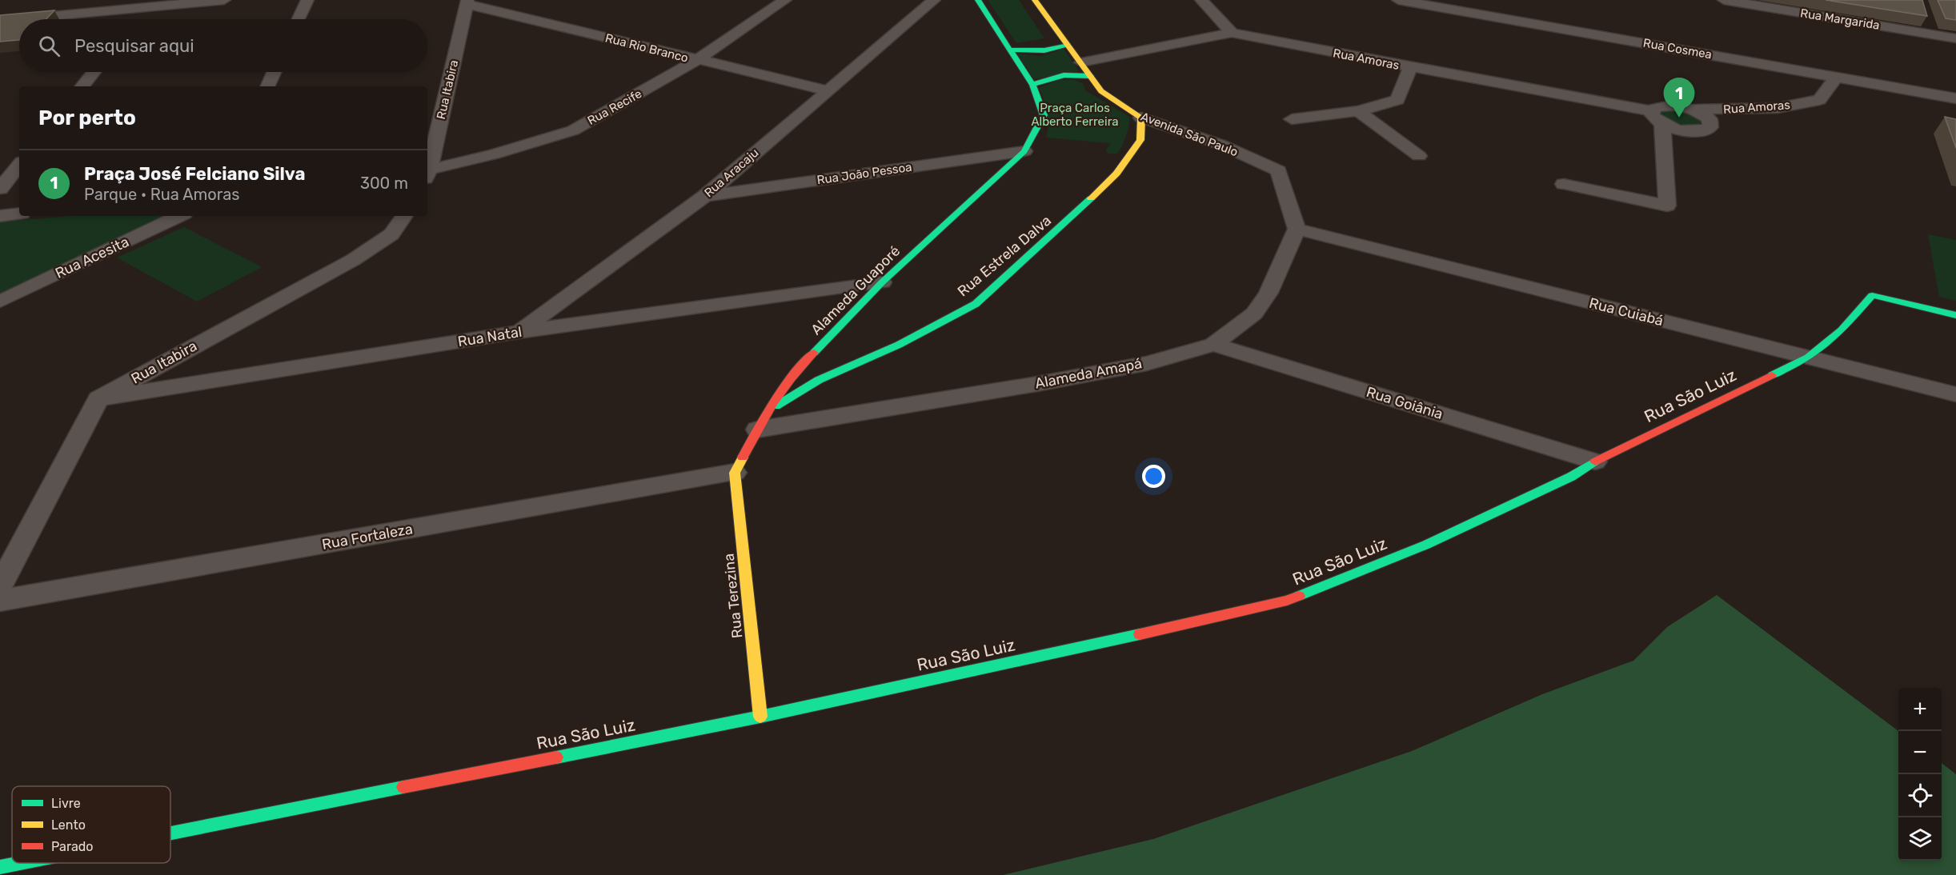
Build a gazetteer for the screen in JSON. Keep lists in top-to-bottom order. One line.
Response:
{"streets":{"street":["Rua Margarida","Rua Rio Branco","Rua Cosmea","Rua Amoras","Rua Itabira","Rua Recife","Avenida São Paulo","Rua Aracaju","Rua João Pessoa","Rua Estrela Dalva","Rua Acesita","Alameda Guaporé","Rua Cuiabá","Rua Natal","Alameda Amapá","Rua São Luiz","Rua Goiânia","Rua Fortaleza","Rua Terezina"]},"crossings":[["Rua Rio Branco","Rua Itabira"],["Rua Rio Branco","Rua Recife"],["Rua Rio Branco","Rua Aracaju"],["Rua Cosmea","Rua Amoras"],["Rua Amoras","Avenida São Paulo"],["Rua Itabira","Rua Natal"],["Avenida São Paulo","Rua Estrela Dalva"],["Avenida São Paulo","Rua Cuiabá"],["Avenida São Paulo","Alameda Amapá"],["Rua Aracaju","Rua João Pessoa"],["Rua Aracaju","Rua Natal"],["Rua João Pessoa","Alameda Guaporé"],["Rua Estrela Dalva","Alameda Guaporé"],["Rua Estrela Dalva","Alameda Amapá"],["Alameda Guaporé","Rua Natal"],["Alameda Guaporé","Alameda Amapá"],["Alameda Guaporé","Rua Fortaleza"],["Alameda Guaporé","Rua Terezina"],["Rua Cuiabá","Alameda Amapá"],["Rua Cuiabá","Rua São Luiz"],["Alameda Amapá","Rua Goiânia"],["Rua São Luiz","Rua Goiânia"],["Rua São Luiz","Rua Terezina"],["Rua Fortaleza","Rua Terezina"]],"parks":["Praça Carlos Alberto Ferreira"],"legend":["Livre","Lento","Parado"],"page":{"search":"Pesquisar aqui","pins":"1","heading":"Por perto","list":[{"mark":"1","name":"Praça José Felciano Silva","note":"Parque · Rua Amoras","value":"300 m"}],"map_buttons":["+","−"]}}
